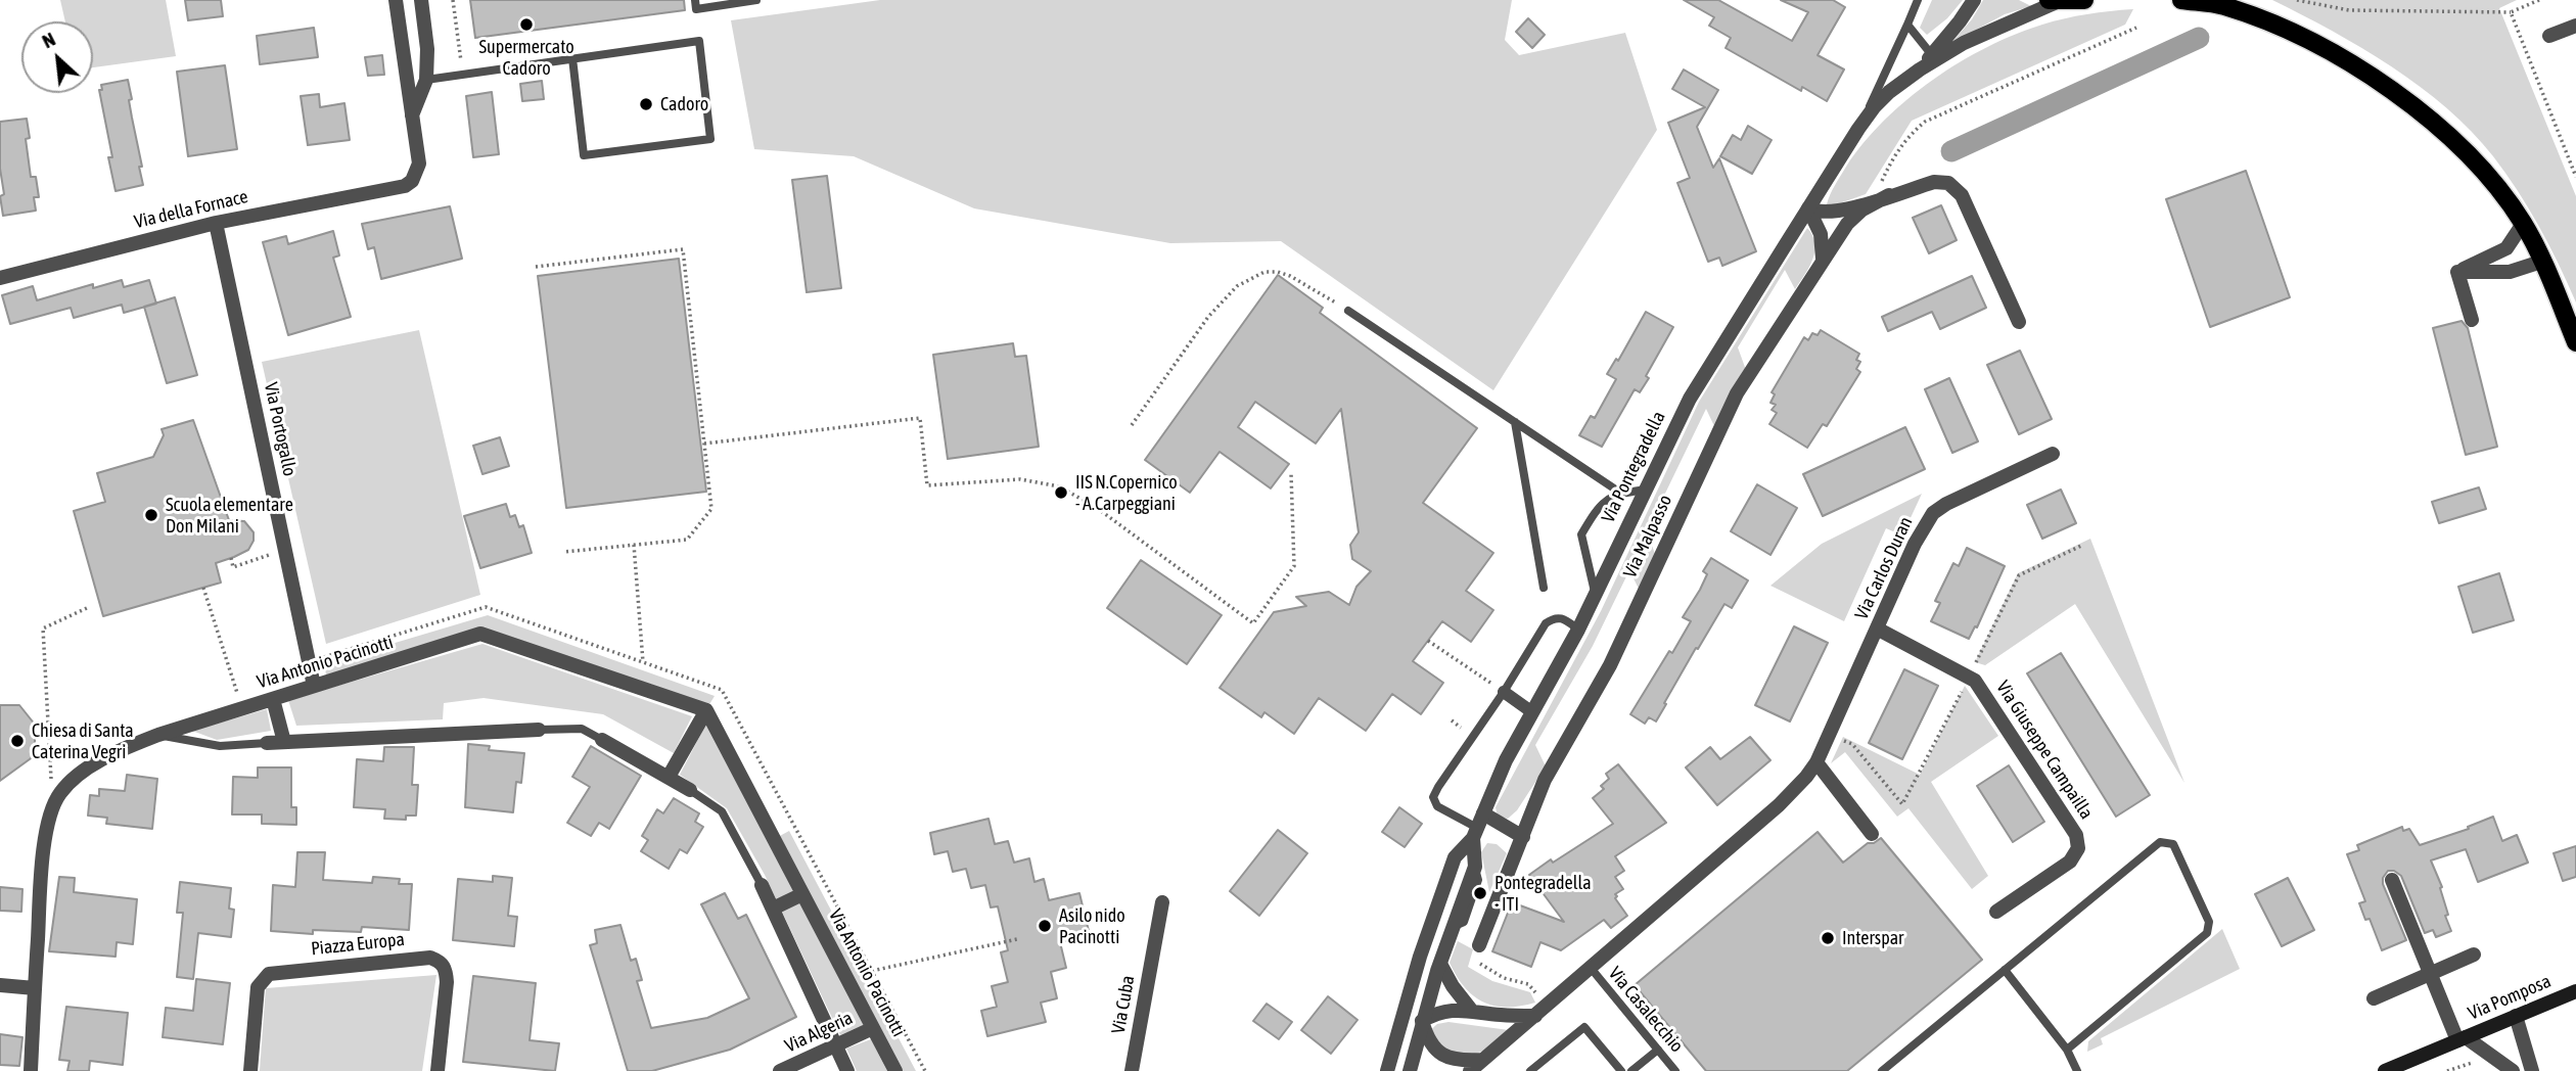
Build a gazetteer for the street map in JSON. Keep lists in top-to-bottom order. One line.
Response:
{"streets":{"main road":["Via Pontegradella","Via Pomposa"],"street":["Via della Fornace","Via Portogallo","Via Malpasso","Via Carlos Duran","Via Antonio Pacinotti","Via Giuseppe Campailla","Piazza Europa","Via Cuba","Via Algeria"],"lane":["Via Casalecchio"]},"crossings":[["Via della Fornace","Via Portogallo"],["Via Portogallo","Via Antonio Pacinotti"],["Via Pontegradella","Via Malpasso"],["Via Carlos Duran","Via Giuseppe Campailla"],["Via Carlos Duran","Via Casalecchio"],["Via Antonio Pacinotti","Via Algeria"]],"places":["Supermercato Cadoro","Cadoro","IIS N.Copernico - A.Carpeggiani","Scuola elementare Don Milani","Chiesa di Santa Caterina Vegri","Pontegradella - ITI","Asilo nido Pacinotti","Interspar"],"north":"top left"}
